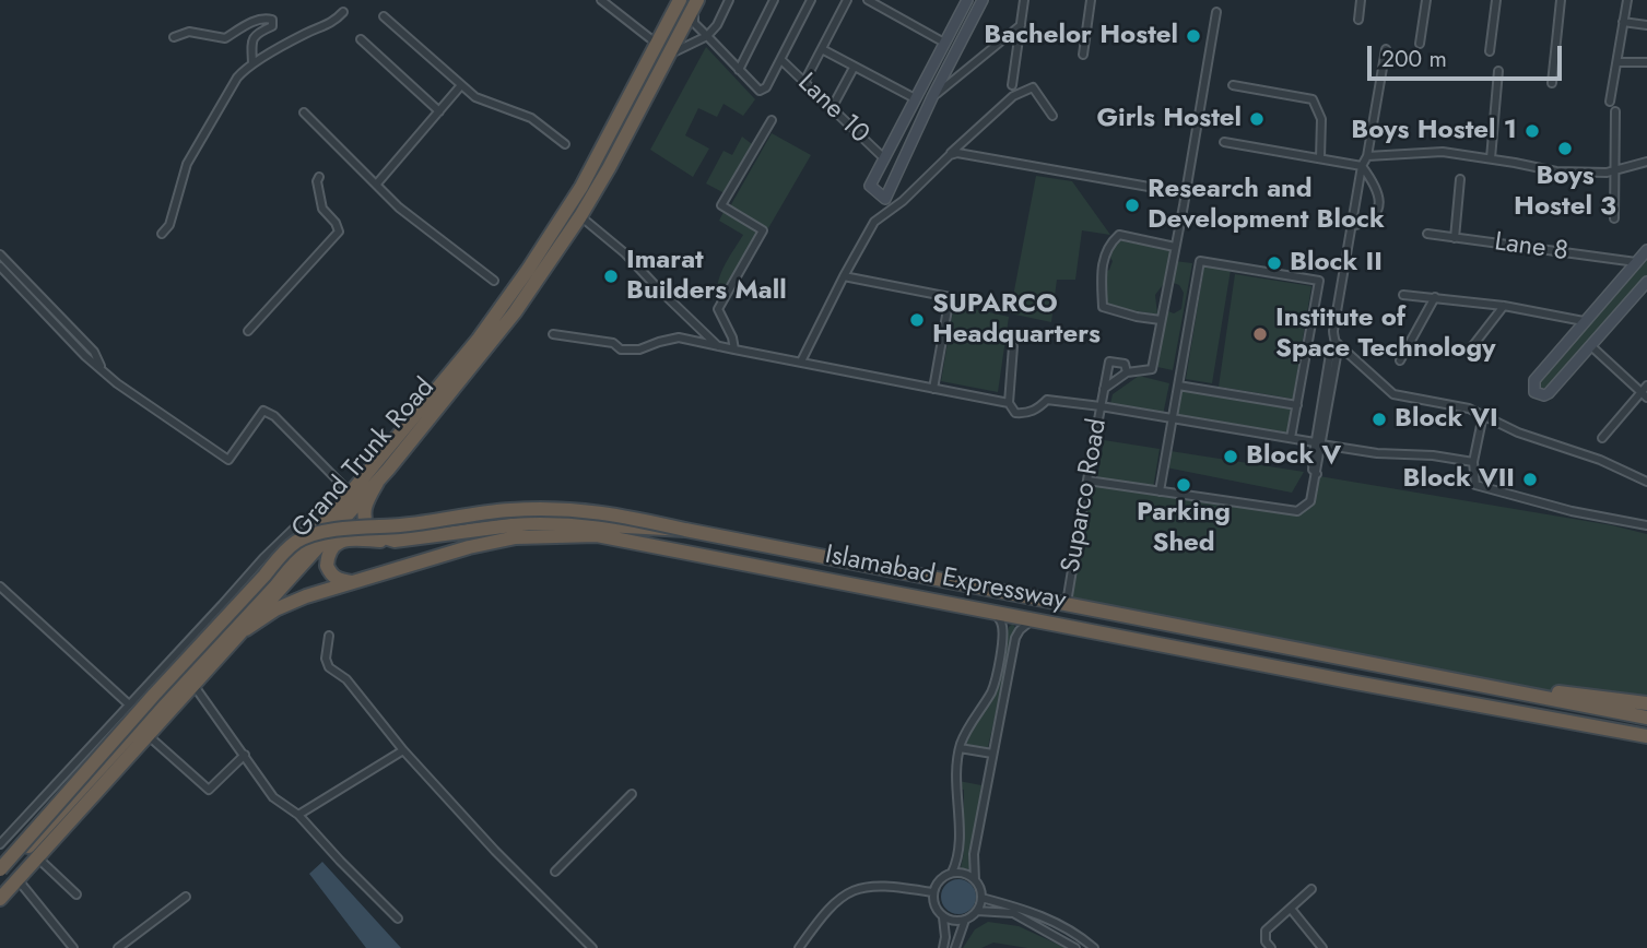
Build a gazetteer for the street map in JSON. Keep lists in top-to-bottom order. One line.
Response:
{"streets":{"highway":["Grand Trunk Road","Islamabad Expressway"],"street":["Lane 10","Lane 8","Suparco Road"]},"crossings":[["Grand Trunk Road","Islamabad Expressway"],["Suparco Road","Islamabad Expressway"]],"places":["Bachelor Hostel","Girls Hostel","Boys Hostel 1","Boys Hostel 3","Research and Development Block","Block II","Imarat Builders Mall","SUPARCO Headquarters","Institute of Space Technology","Block VI","Block V","Block VII","Parking Shed"],"scale_bar":"200 m"}
